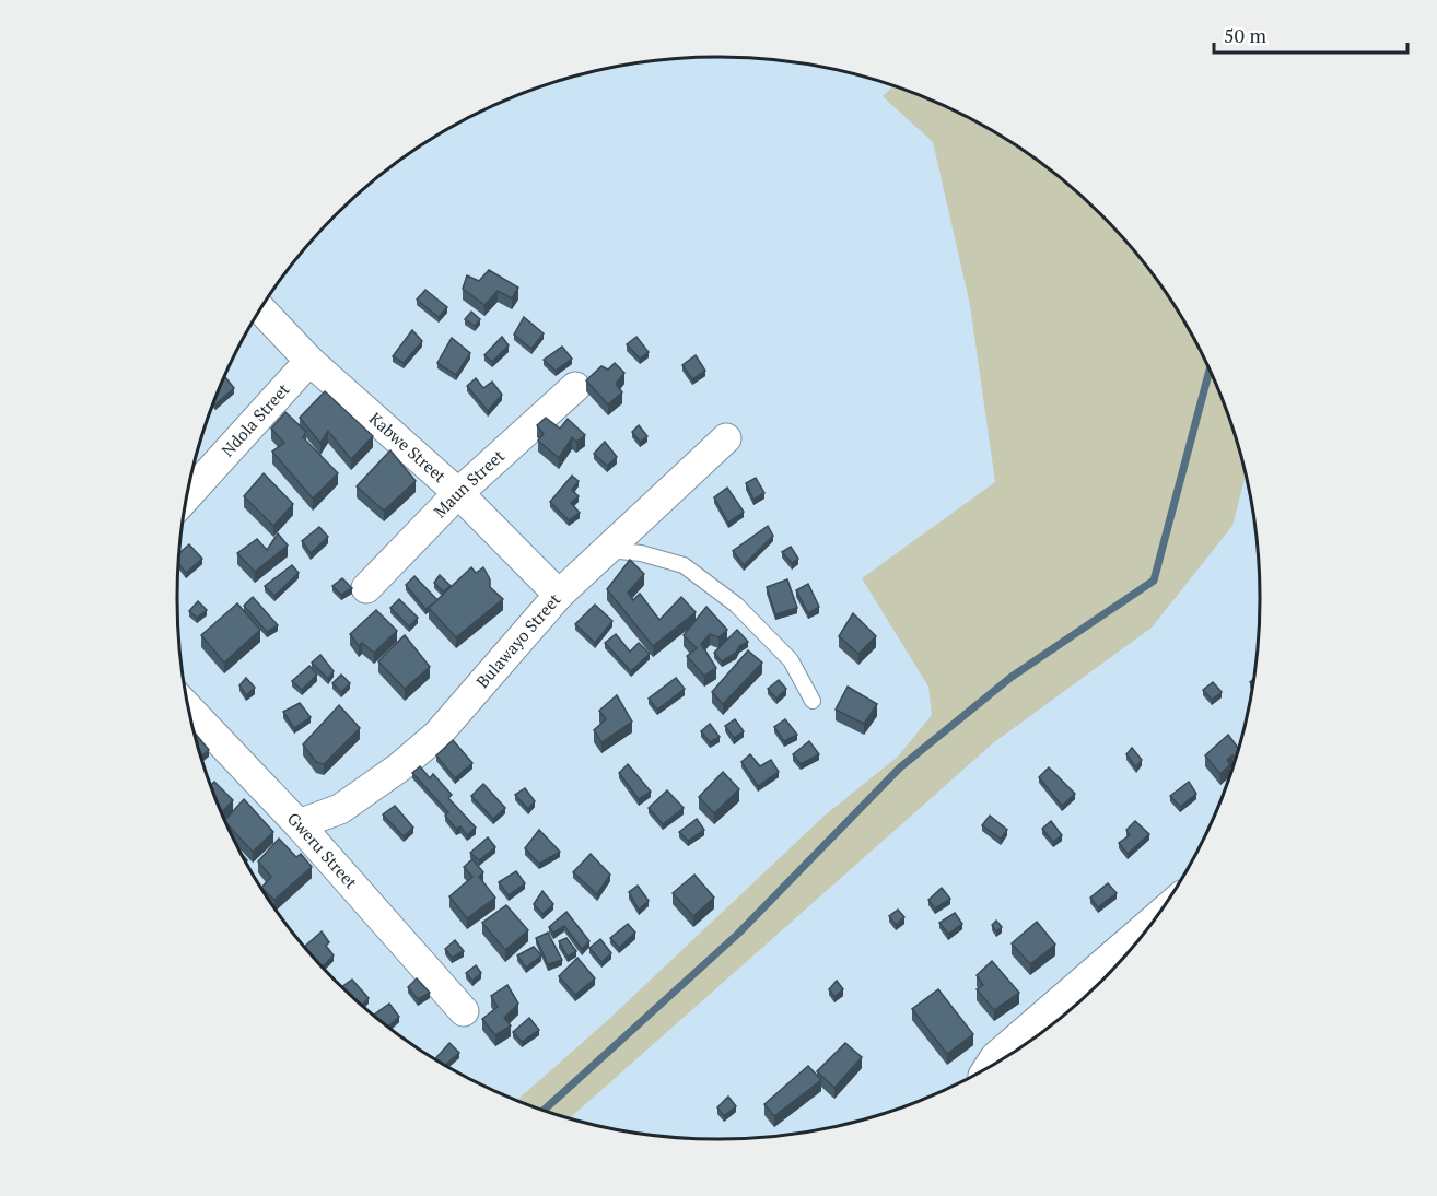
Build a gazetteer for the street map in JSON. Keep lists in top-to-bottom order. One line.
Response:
{"streets":{"street":["Ndola Street","Kabwe Street","Maun Street","Bulawayo Street","Gweru Street"]},"crossings":[["Ndola Street","Kabwe Street"],["Kabwe Street","Maun Street"],["Kabwe Street","Bulawayo Street"],["Bulawayo Street","Gweru Street"]],"scale_bar":"50 m"}
